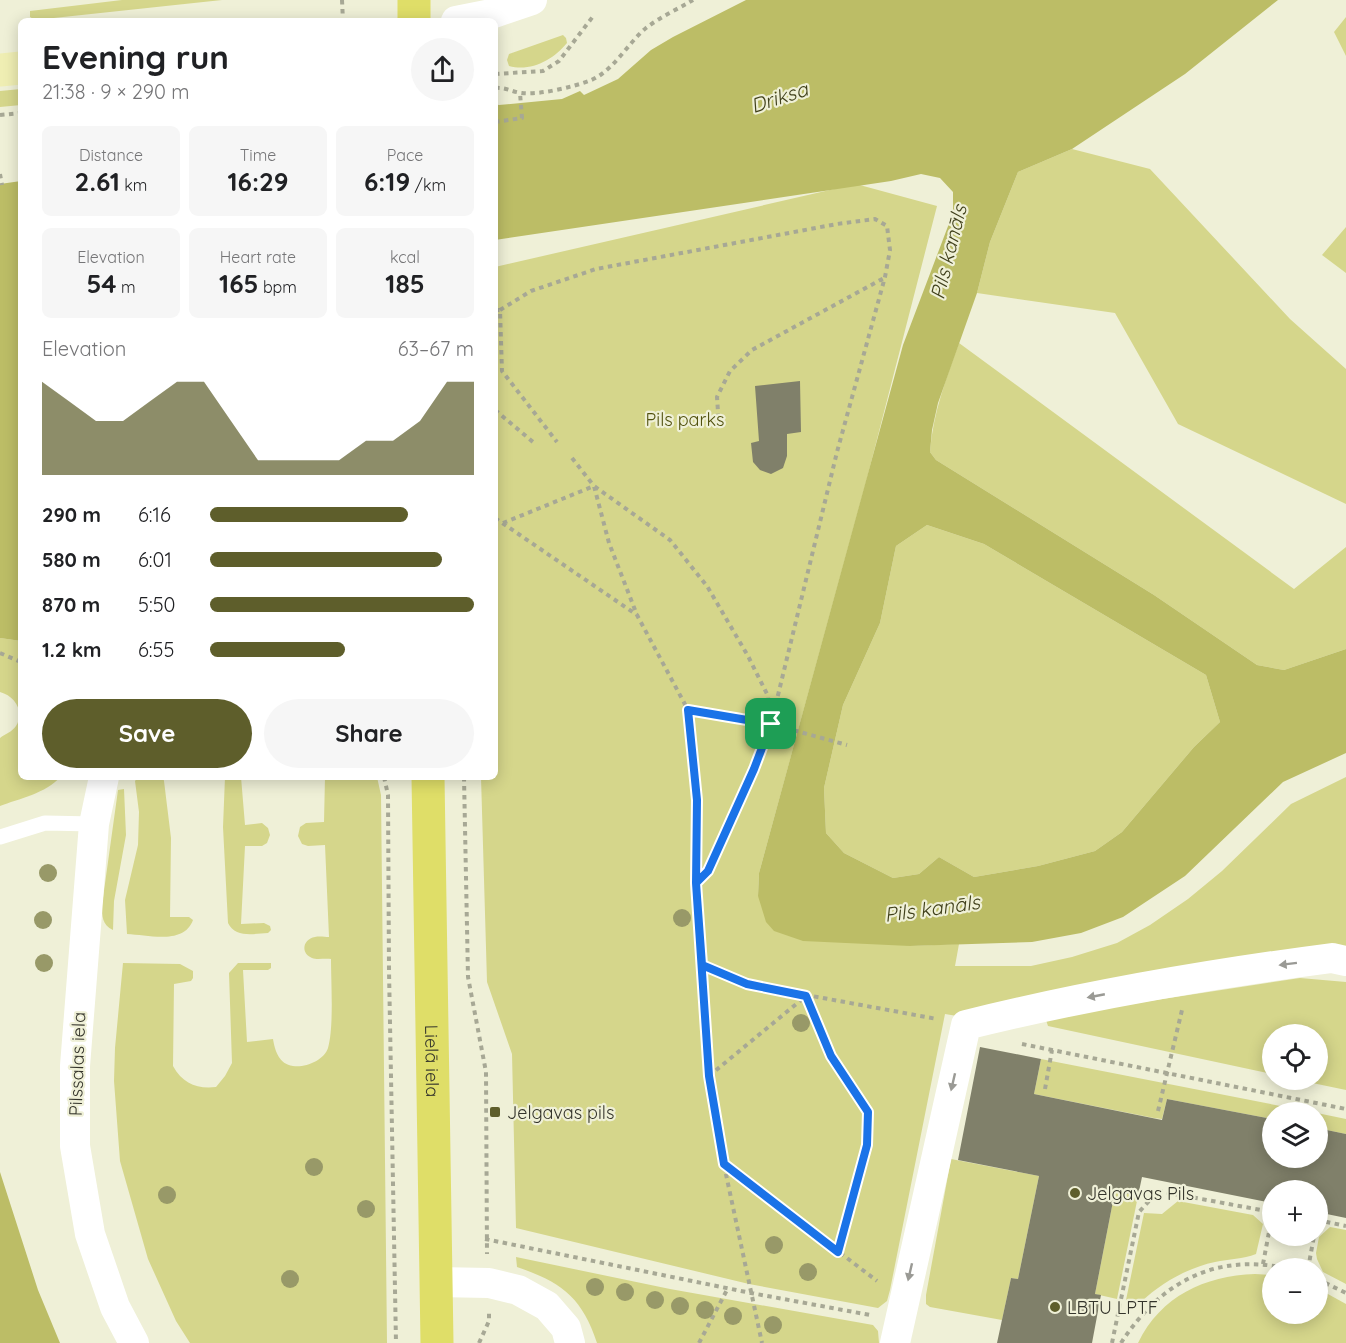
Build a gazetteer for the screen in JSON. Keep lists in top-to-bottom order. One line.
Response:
{"streets":{"main road":["Lielā iela"],"street":["Pilssalas iela"]},"water":["Driksa","Pils kanāls"],"parks":["Pils parks"],"places":{"transit":["Jelgavas pils"],"other":["Jelgavas Pils","LBTU LPTF"]},"page":{"heading":["Evening run","21:38 · 9 × 290 m"],"stats":[["Distance","2.61 km"],["Time","16:29"],["Pace","6:19 /km"],["Elevation","54 m"],["Heart rate","165 bpm"],["kcal","185"]],"chart":["Elevation","63–67 m"],"list":[{"name":"290 m","note":"6:16"},{"name":"580 m","note":"6:01"},{"name":"870 m","note":"5:50"},{"name":"1.2 km","note":"6:55"}],"buttons":["Save","Share"],"map_buttons":["+","−"]}}
